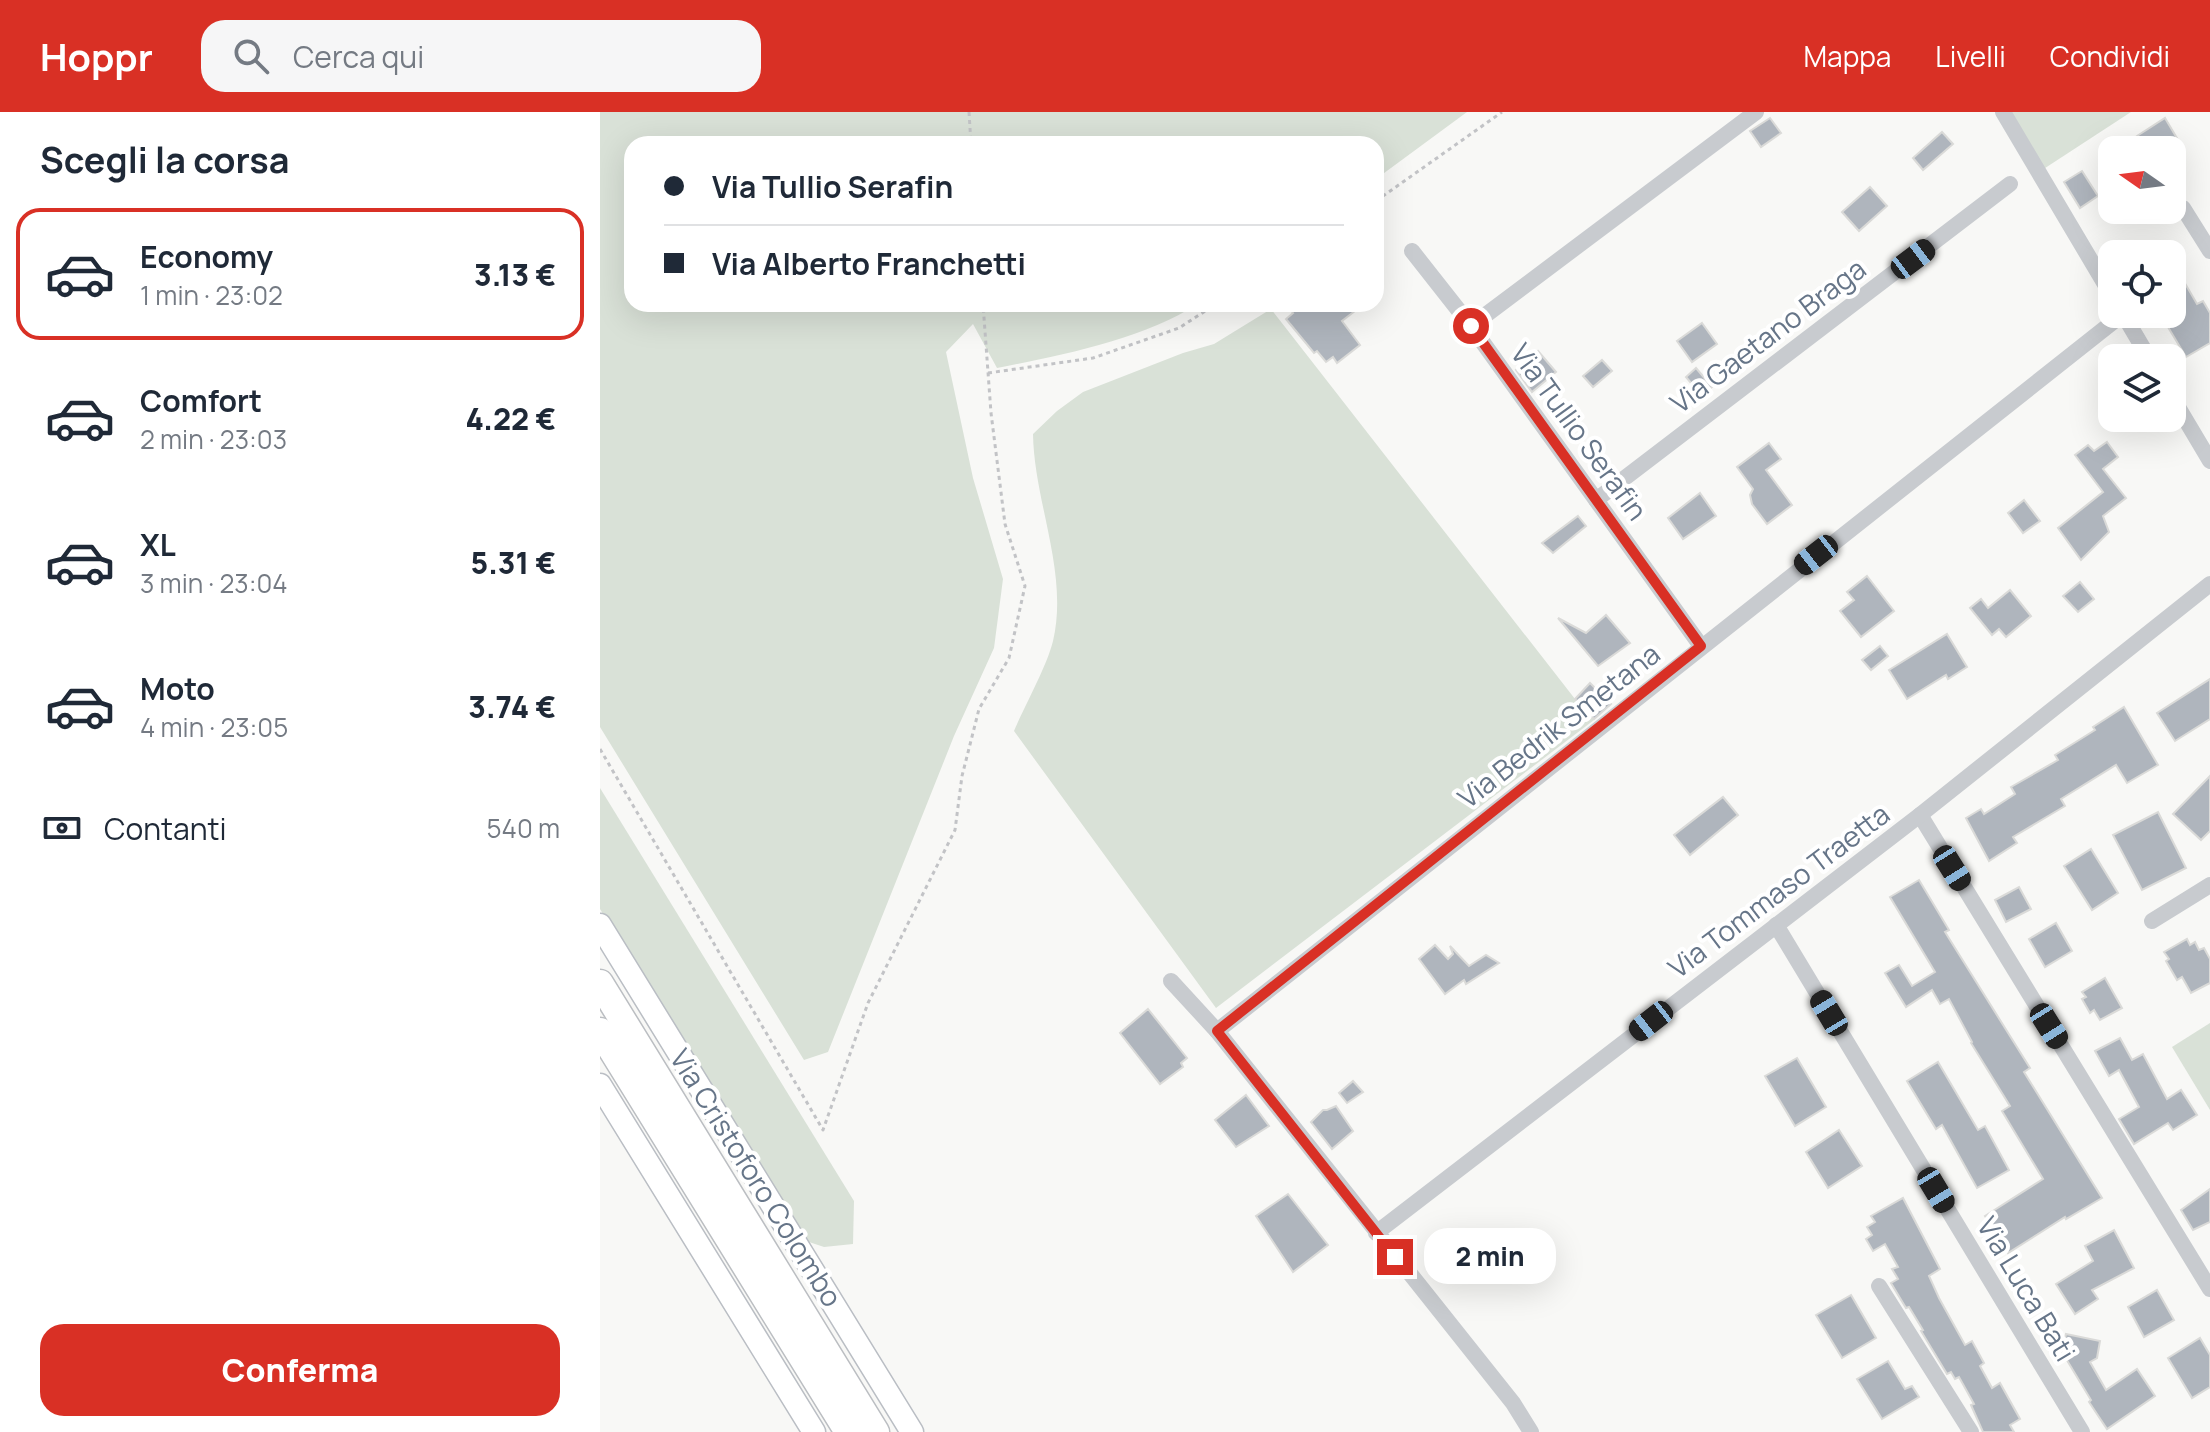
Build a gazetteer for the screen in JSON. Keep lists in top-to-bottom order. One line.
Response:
{"streets":{"main road":["Via Cristoforo Colombo"],"street":["Via Gaetano Braga","Via Tullio Serafin","Via Bedrik Smetana","Via Tommaso Traetta","Via Luca Bati"]},"crossings":[["Via Gaetano Braga","Via Tullio Serafin"],["Via Tullio Serafin","Via Bedrik Smetana"],["Via Tommaso Traetta","Via Luca Bati"]],"north":"left","page":{"header":"Hoppr","search":"Cerca qui","nav":["Mappa","Livelli","Condividi"],"heading":"Scegli la corsa","banner":["Via Tullio Serafin","Via Alberto Franchetti"],"list":[{"name":"Economy","note":"1 min · 23:02","value":"3.13 €"},{"name":"Comfort","note":"2 min · 23:03","value":"4.22 €"},{"name":"XL","note":"3 min · 23:04","value":"5.31 €"},{"name":"Moto","note":"4 min · 23:05","value":"3.74 €"}],"pay":["Contanti","540 m"],"bubble":"2 min","buttons":"Conferma"}}
